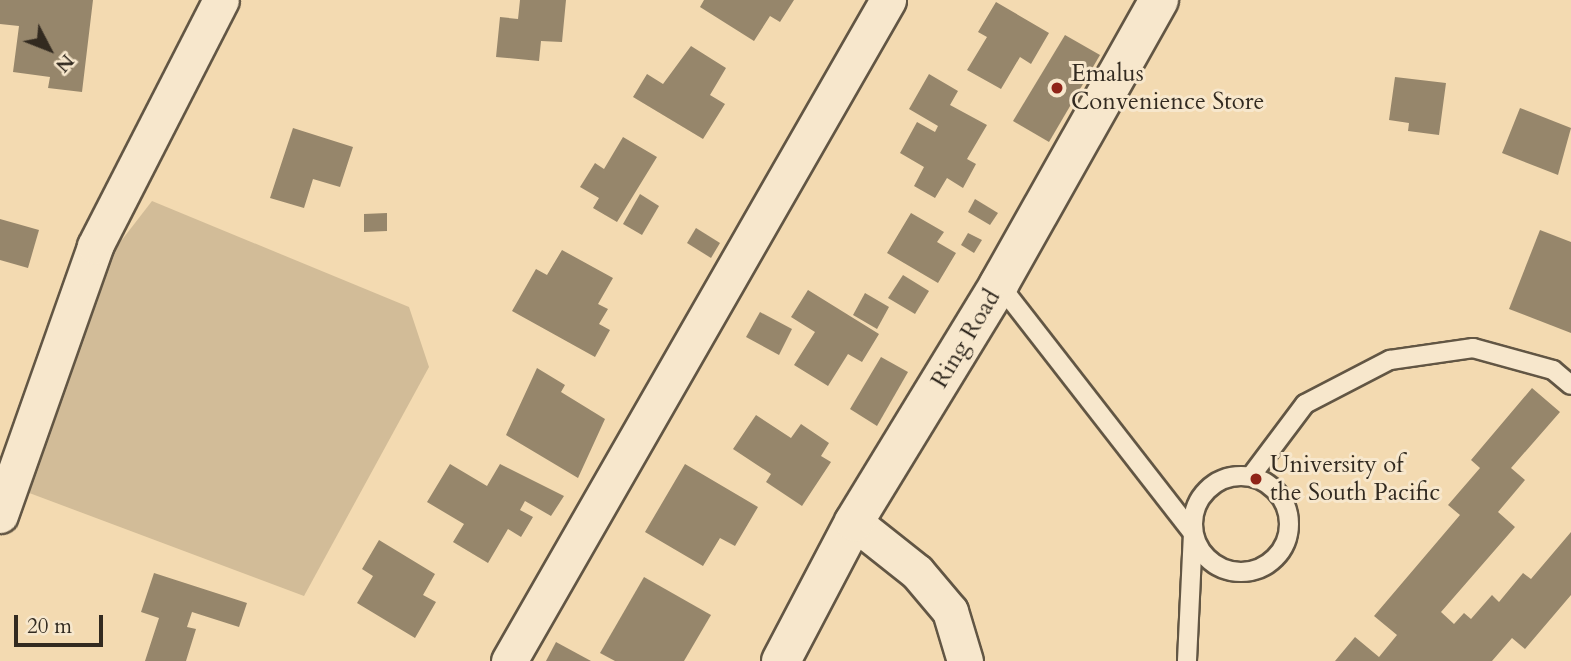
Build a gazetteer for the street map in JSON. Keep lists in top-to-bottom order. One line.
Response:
{"streets":{"main road":["Ring Road"]},"places":["Emalus Convenience Store","University of the South Pacific"],"scale_bar":"20 m","north":"bottom right"}
